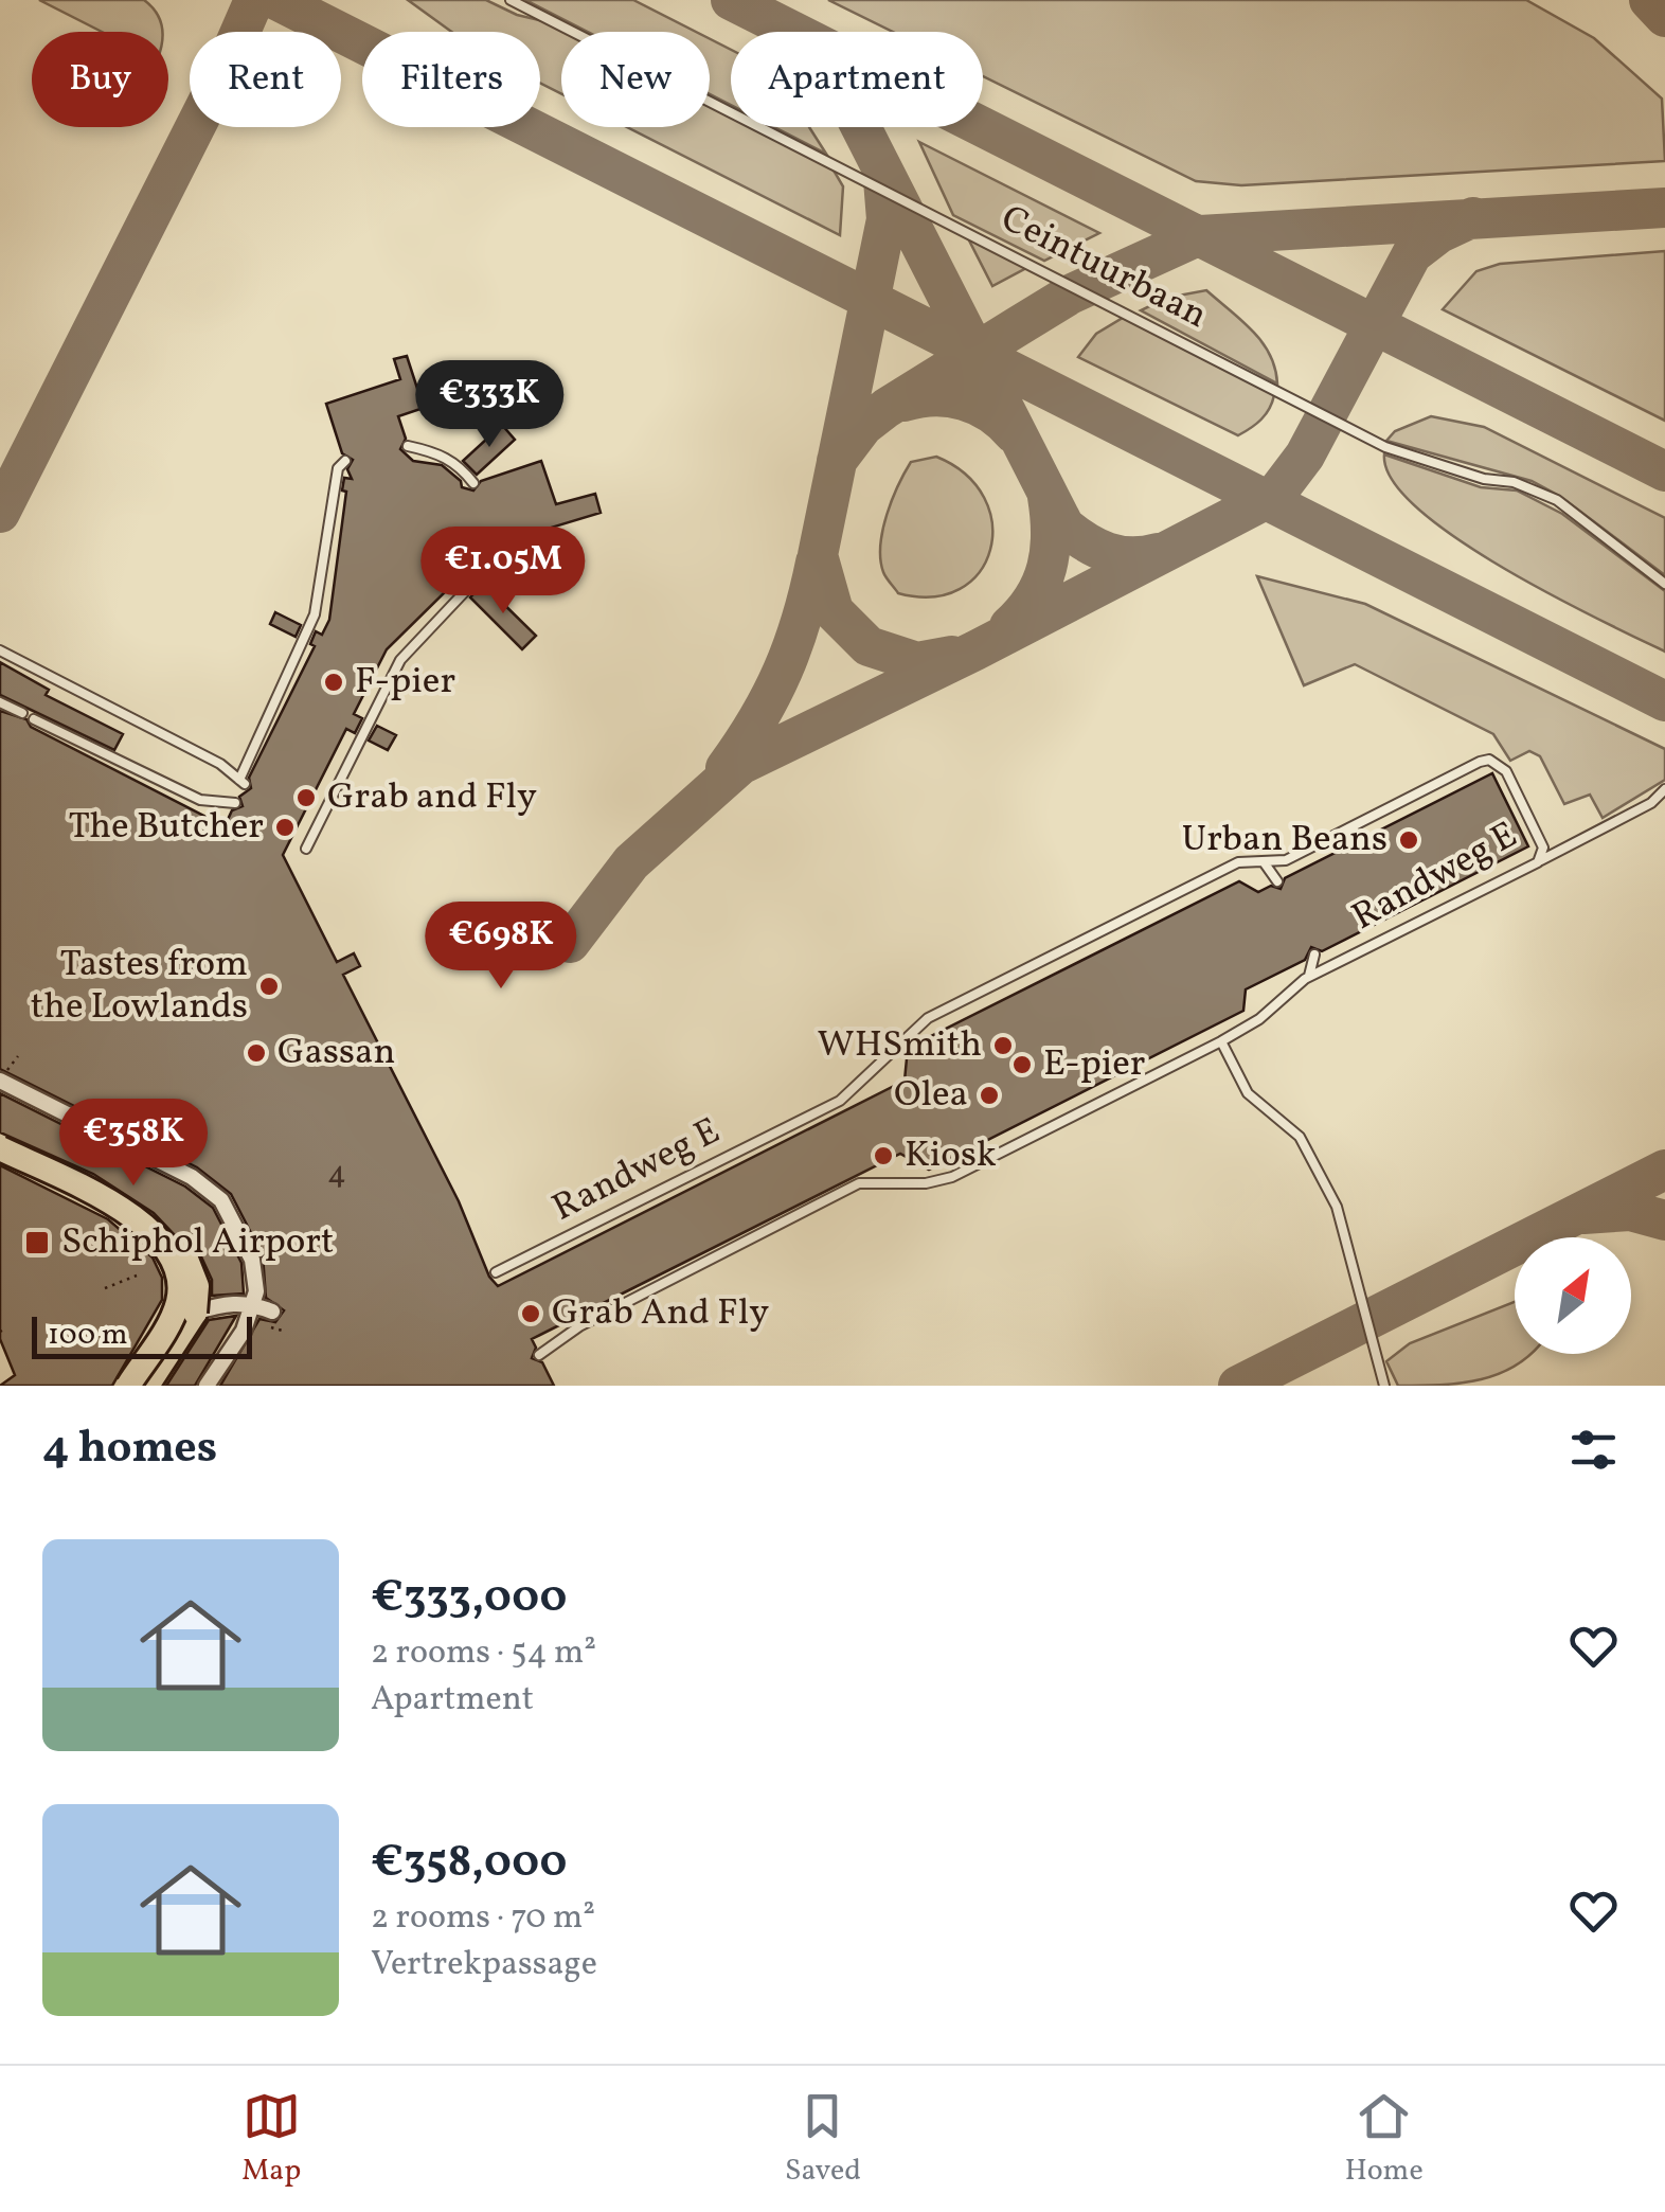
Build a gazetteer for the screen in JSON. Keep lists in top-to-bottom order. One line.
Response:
{"streets":{"lane":["Ceintuurbaan","Randweg E"]},"places":{"other":["F-pier","Grab and Fly","The Butcher","Urban Beans","Tastes from the Lowlands","WHSmith","Gassan","E-pier","Olea","Kiosk","Grab And Fly"],"transit":["Schiphol Airport"]},"house_numbers":["4"],"scale_bar":"100 m","north":"top right","page":{"chip":["Buy","Rent","Filters","New","Apartment"],"price":["€333K","€1.05M","€698K","€358K"],"scale":"100 m","heading":"4 homes","list":[{"name":"€333,000","note":"2 rooms · 54 m² · Apartment"},{"name":"€358,000","note":"2 rooms · 70 m² · Vertrekpassage"}],"tabs":["Map","Saved","Home"]}}
